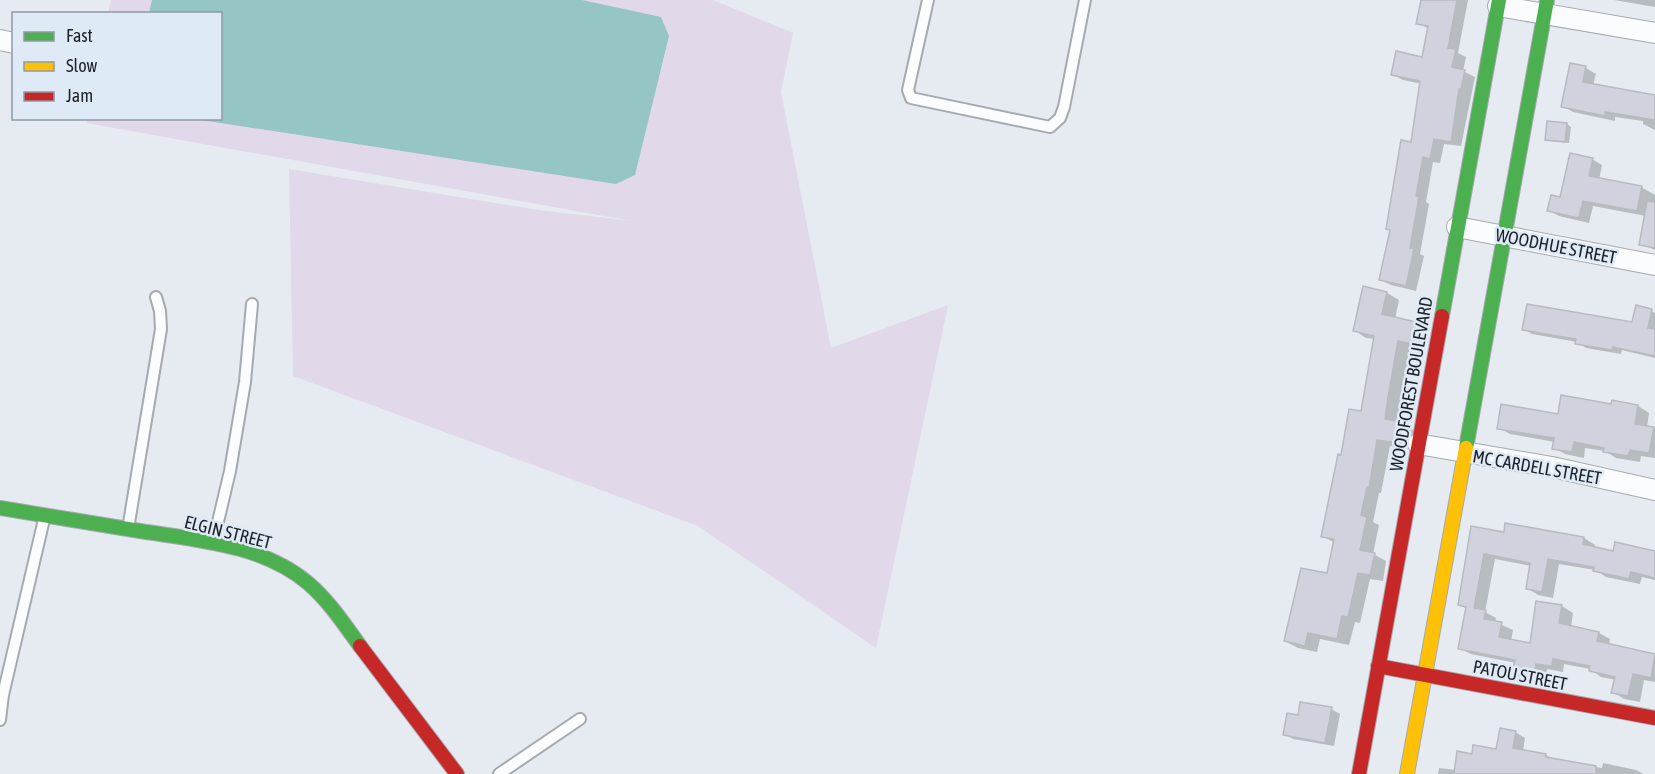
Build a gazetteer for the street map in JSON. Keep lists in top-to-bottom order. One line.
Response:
{"streets":{"main road":["WOODFOREST BOULEVARD","ELGIN STREET","PATOU STREET"],"street":["WOODHUE STREET","MC CARDELL STREET"]},"crossings":[["WOODHUE STREET","WOODFOREST BOULEVARD"],["WOODFOREST BOULEVARD","MC CARDELL STREET"],["WOODFOREST BOULEVARD","PATOU STREET"]],"legend":["Fast","Slow","Jam"]}
